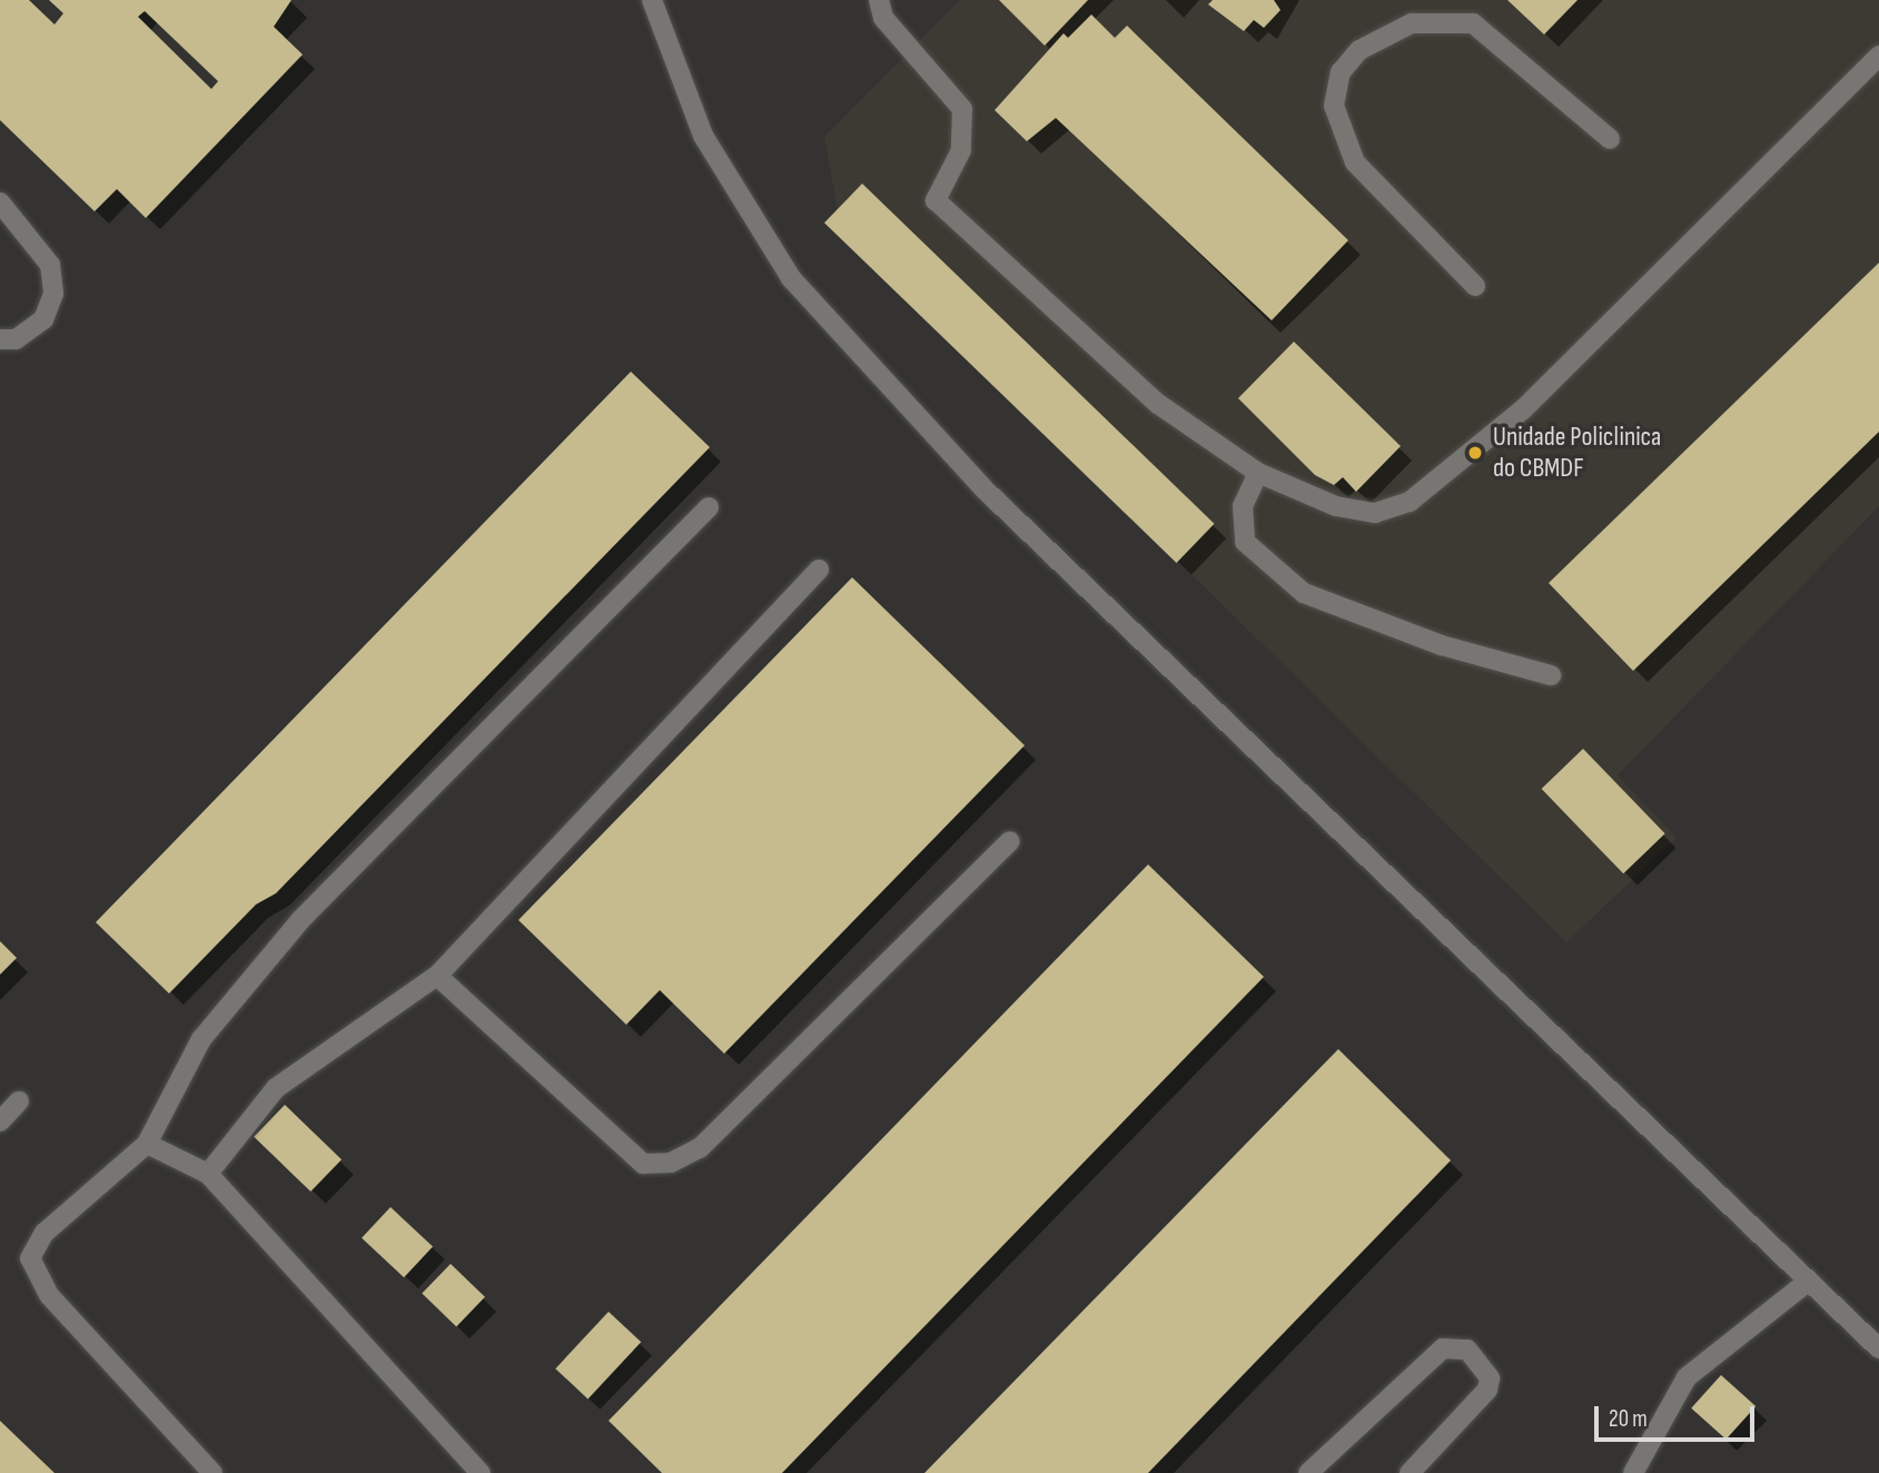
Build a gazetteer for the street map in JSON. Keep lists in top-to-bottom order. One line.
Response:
{"places":["Unidade Policlinica do CBMDF"],"scale_bar":"20 m"}
